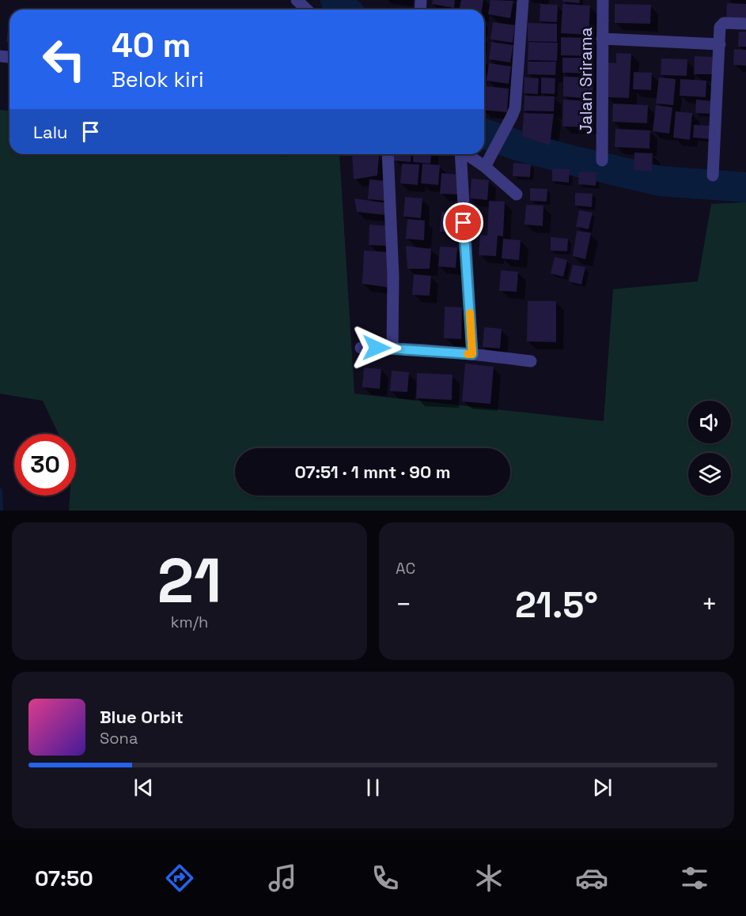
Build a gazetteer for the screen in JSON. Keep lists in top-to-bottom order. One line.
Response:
{"streets":{"street":["Jalan Srirama"]},"page":{"turn":["40 m","Belok kiri"],"then":"Lalu","limit":"30","trip":"07:51 · 1 mnt · 90 m","tile":[["21","km/h"],"AC"],"heat":["−","21.5°","+"],"song":["Blue Orbit","Sona"],"tabs":"07:50"}}
